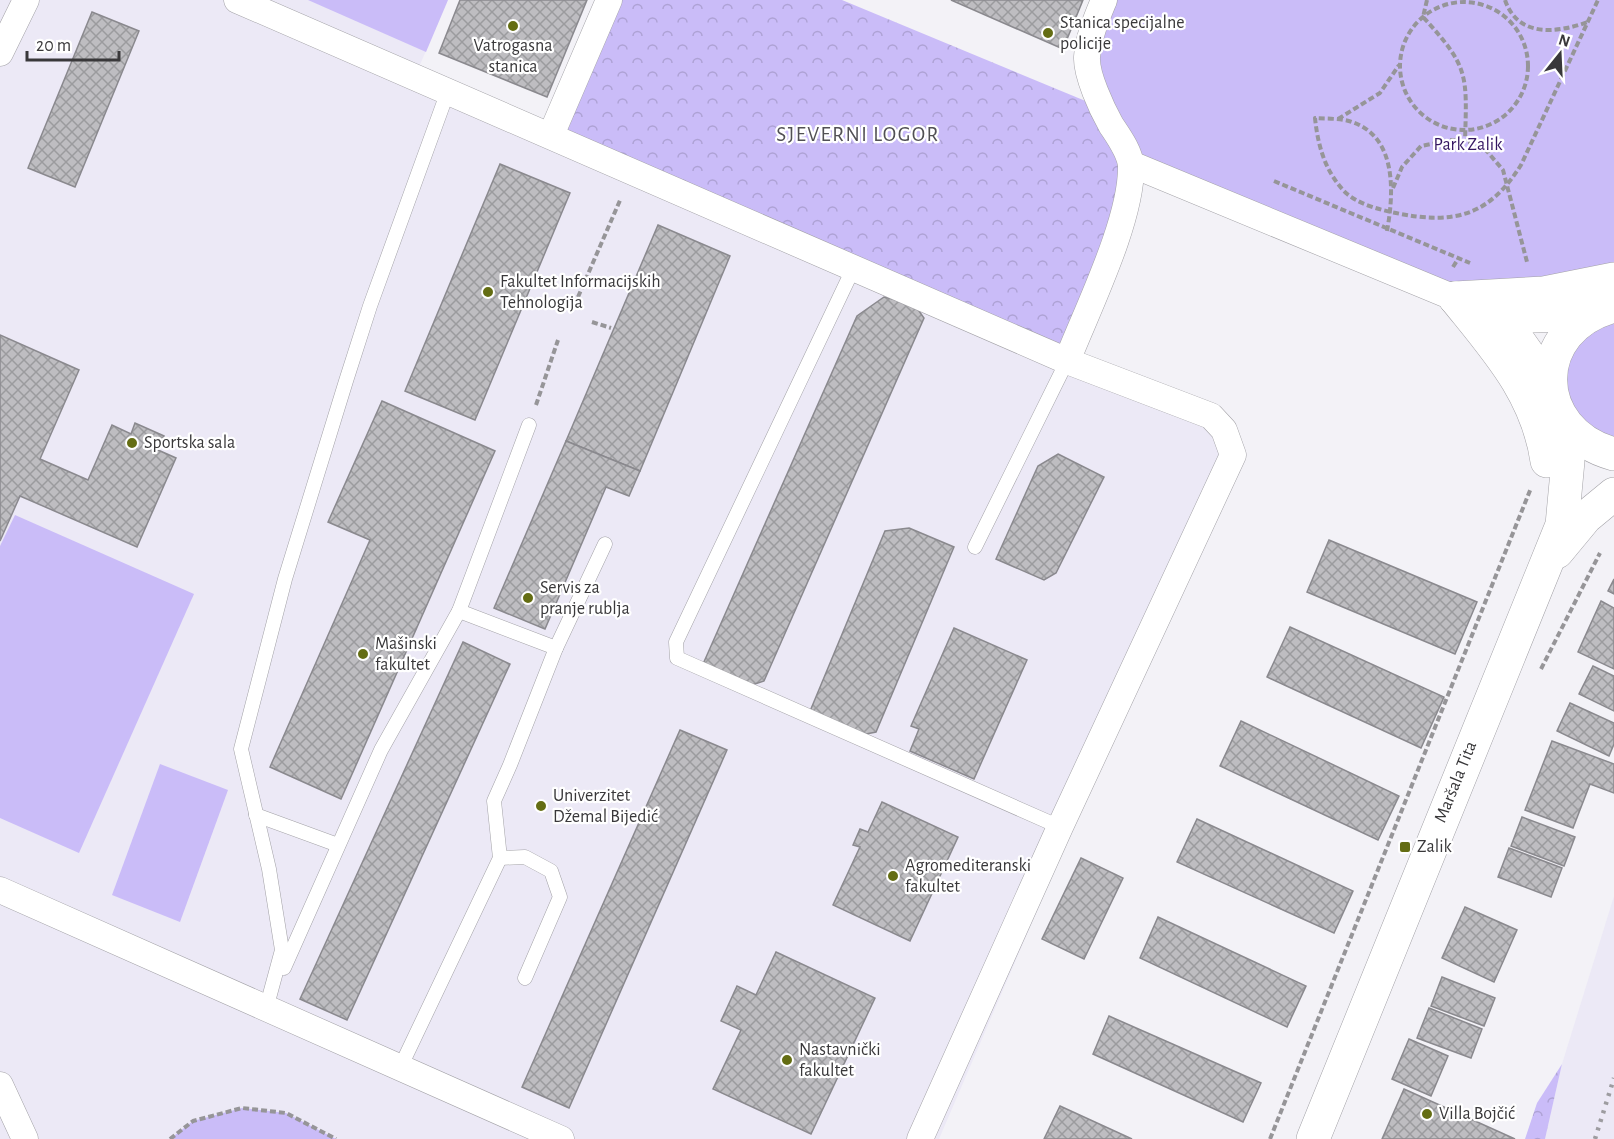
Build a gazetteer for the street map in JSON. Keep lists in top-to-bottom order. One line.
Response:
{"streets":{"street":["Maršala Tita"]},"districts":["SJEVERNI LOGOR"],"parks":["Park Zalik"],"places":{"other":["Vatrogasna stanica","Stanica specijalne policije","Fakultet Informacijskih Tehnologija","Sportska sala","Servis za pranje rublja","Mašinski fakultet","Univerzitet Džemal Bijedić","Agromediteranski fakultet","Nastavnički fakultet","Villa Bojčić"],"transit":["Zalik"]},"scale_bar":"20 m","north":"top"}
